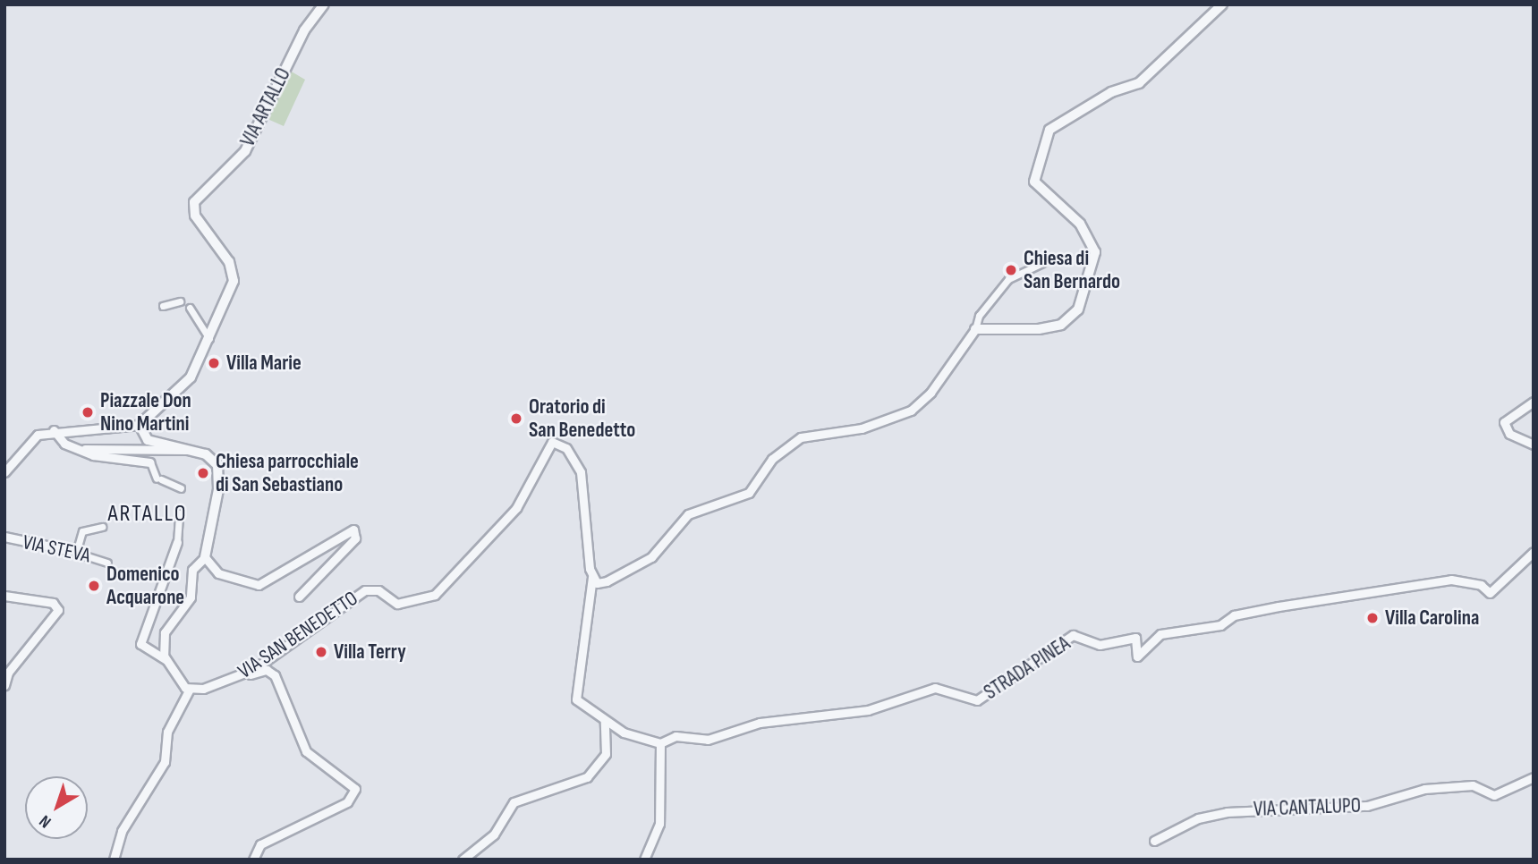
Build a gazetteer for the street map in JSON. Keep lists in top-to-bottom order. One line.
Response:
{"streets":{"street":["VIA ARTALLO","VIA STEVA","VIA SAN BENEDETTO","STRADA PINEA","VIA CANTALUPO"]},"districts":["ARTALLO"],"places":["Chiesa di San Bernardo","Villa Marie","Piazzale Don Nino Martini","Oratorio di San Benedetto","Chiesa parrocchiale di San Sebastiano","Domenico Acquarone","Villa Carolina","Villa Terry"],"north":"bottom left"}
